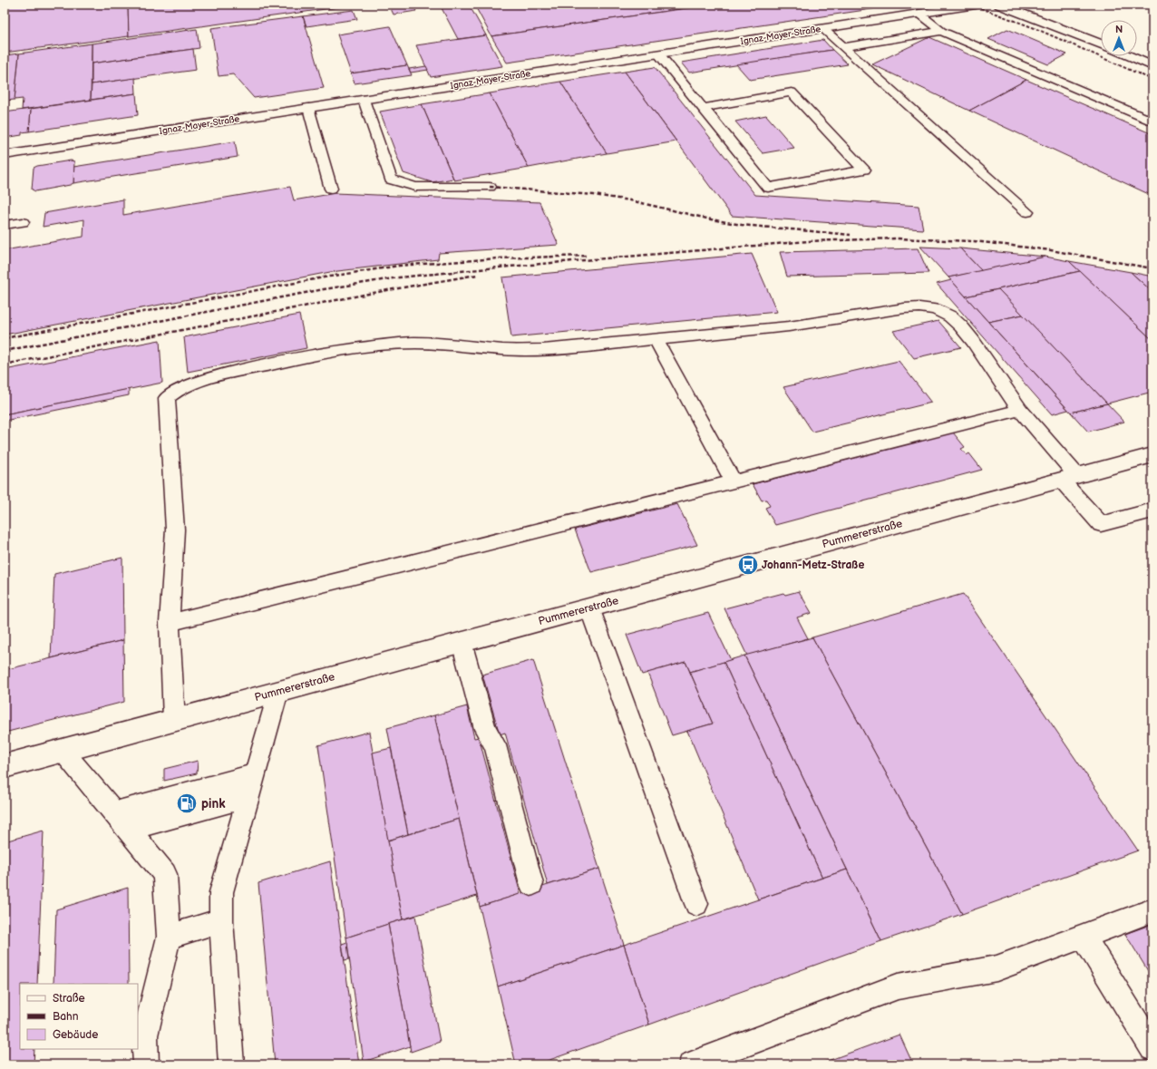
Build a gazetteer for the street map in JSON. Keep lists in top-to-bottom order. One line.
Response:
{"streets":{"street":["Ignaz-Mayer-Straße","Pummererstraße"]},"places":{"bus stop":["Johann-Metz-Straße"],"fuel station":["pink"]},"legend":["Straße","Bahn","Gebäude"],"north":"top"}
